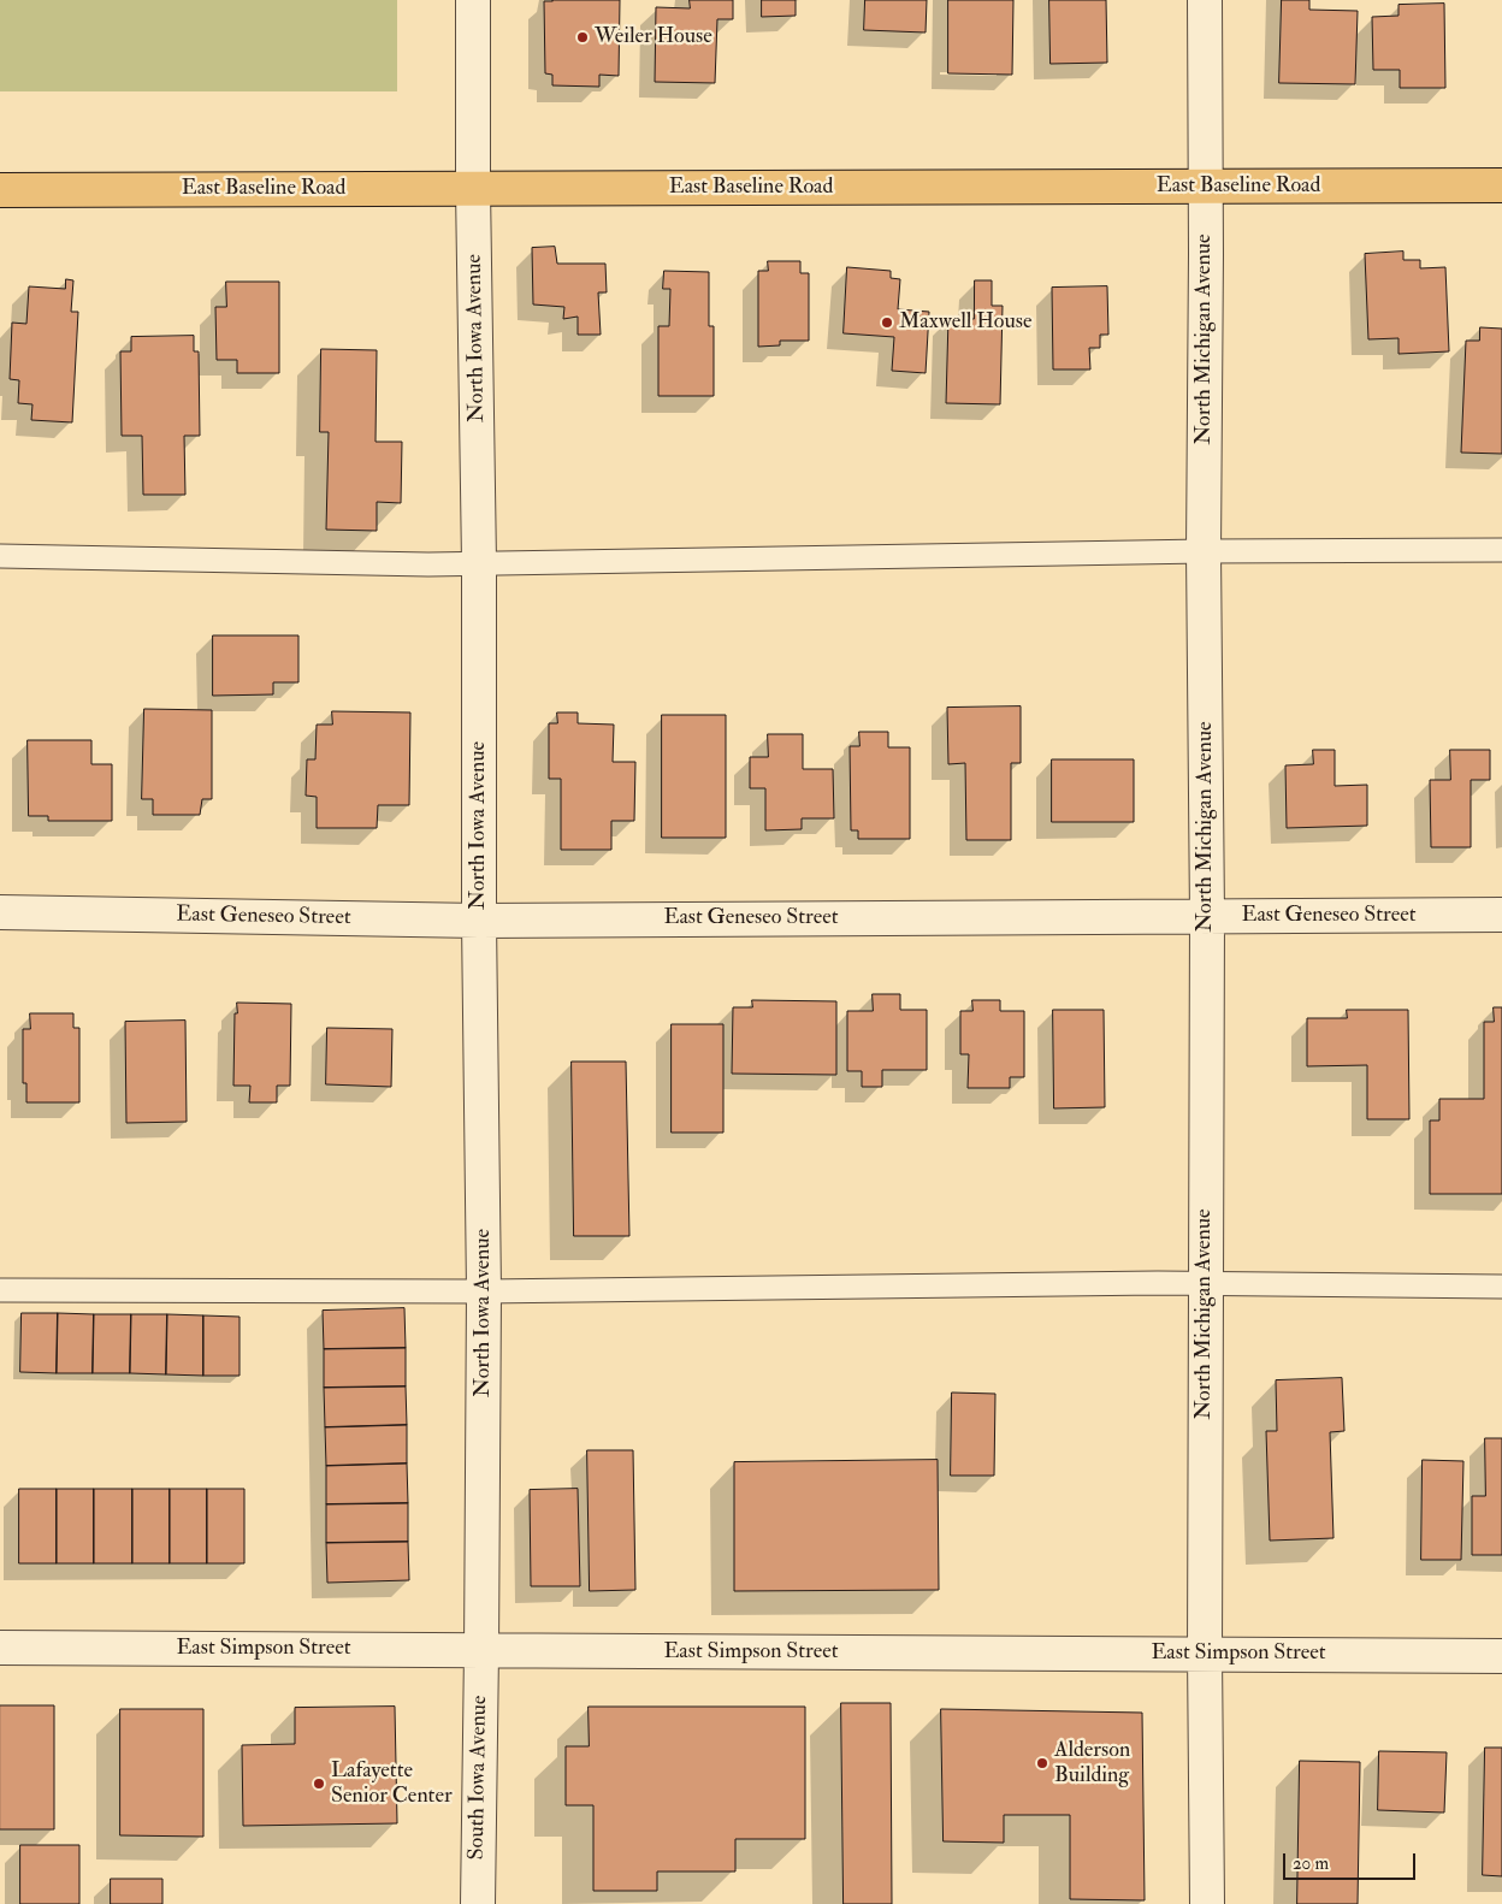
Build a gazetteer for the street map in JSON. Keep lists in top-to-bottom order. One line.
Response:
{"streets":{"main road":["East Baseline Road"],"street":["North Iowa Avenue","North Michigan Avenue","East Geneseo Street","East Simpson Street","South Iowa Avenue"]},"crossings":[["East Baseline Road","North Iowa Avenue"],["East Baseline Road","North Michigan Avenue"],["North Iowa Avenue","East Geneseo Street"],["North Iowa Avenue","East Simpson Street"],["North Iowa Avenue","South Iowa Avenue"],["North Michigan Avenue","East Geneseo Street"],["North Michigan Avenue","East Simpson Street"],["East Simpson Street","South Iowa Avenue"]],"places":["Weiler House","Maxwell House","Alderson Building","Lafayette Senior Center"],"scale_bar":"20 m"}
